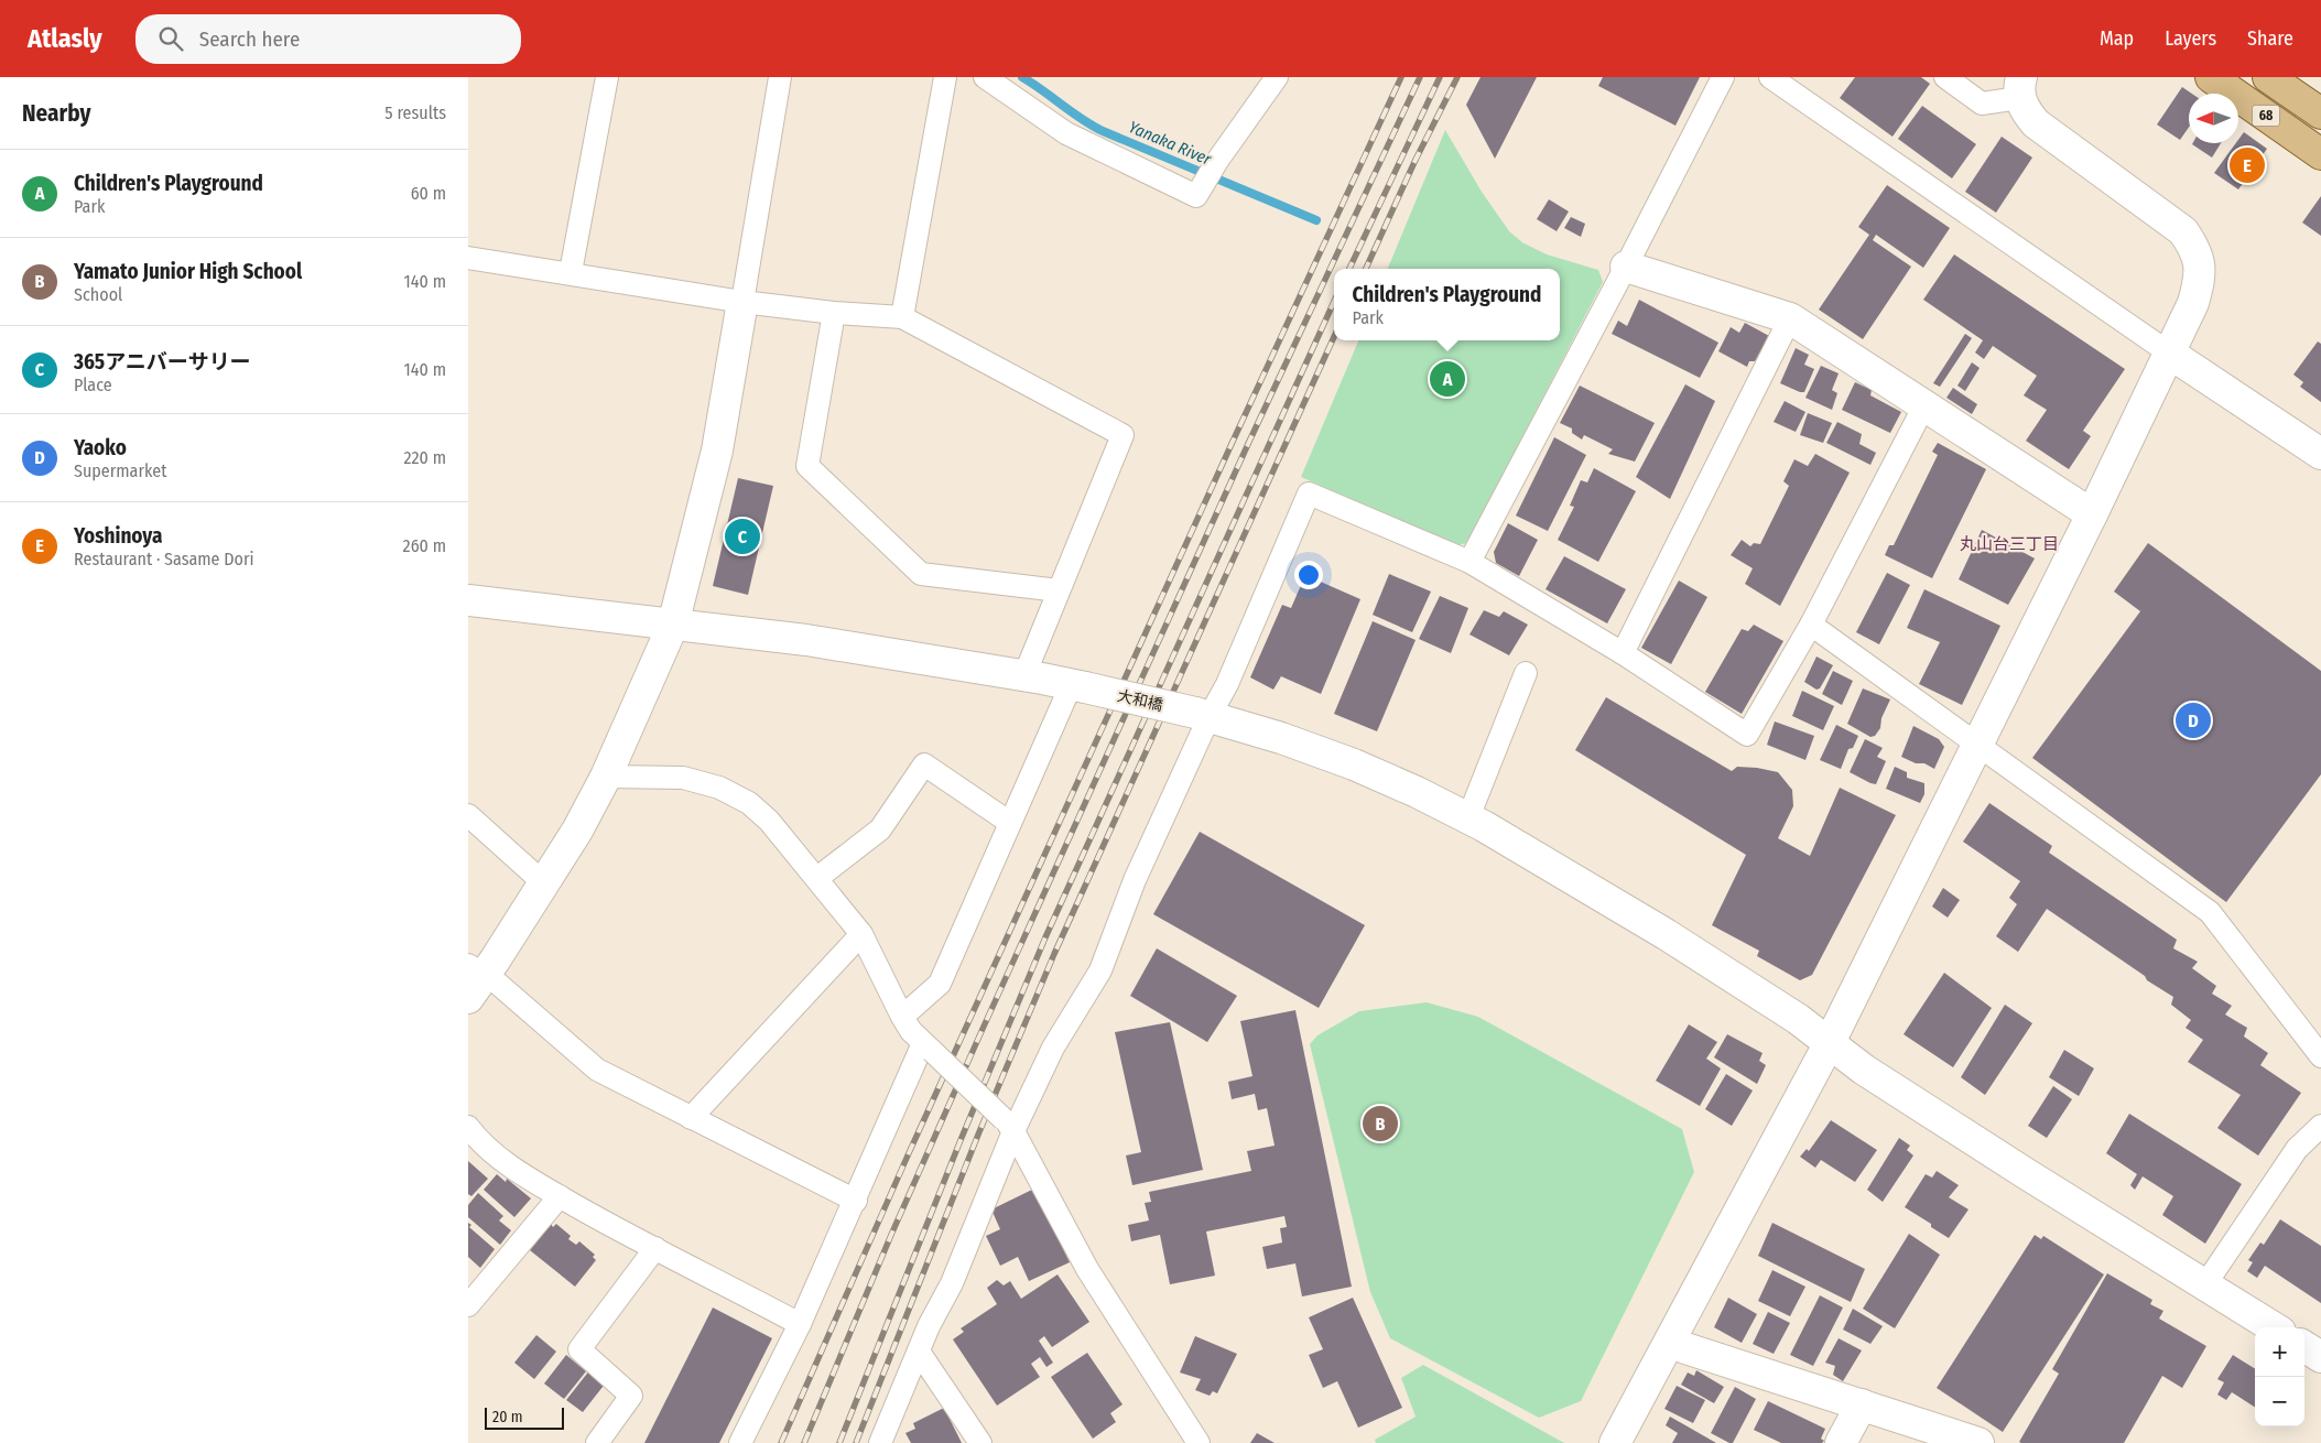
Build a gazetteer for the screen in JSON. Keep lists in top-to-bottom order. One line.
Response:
{"streets":{"main road":["68"],"street":["大和橋"]},"districts":["丸山台三丁目"],"water":["Yanaka River"],"scale_bar":"20 m","north":"left","page":{"header":"Atlasly","search":"Search here","nav":["Map","Layers","Share"],"heading":["Nearby","5 results"],"pins":["E","A","C","D","B"],"list":[{"mark":"A","name":"Children's Playground","note":"Park","value":"60 m"},{"mark":"B","name":"Yamato Junior High School","note":"School","value":"140 m"},{"mark":"C","name":"365アニバーサリー","note":"Place","value":"140 m"},{"mark":"D","name":"Yaoko","note":"Supermarket","value":"220 m"},{"mark":"E","name":"Yoshinoya","note":"Restaurant · Sasame Dori","value":"260 m"}],"popup":["Children's Playground","Park"],"map_buttons":["+","−"],"scale":"20 m"}}
